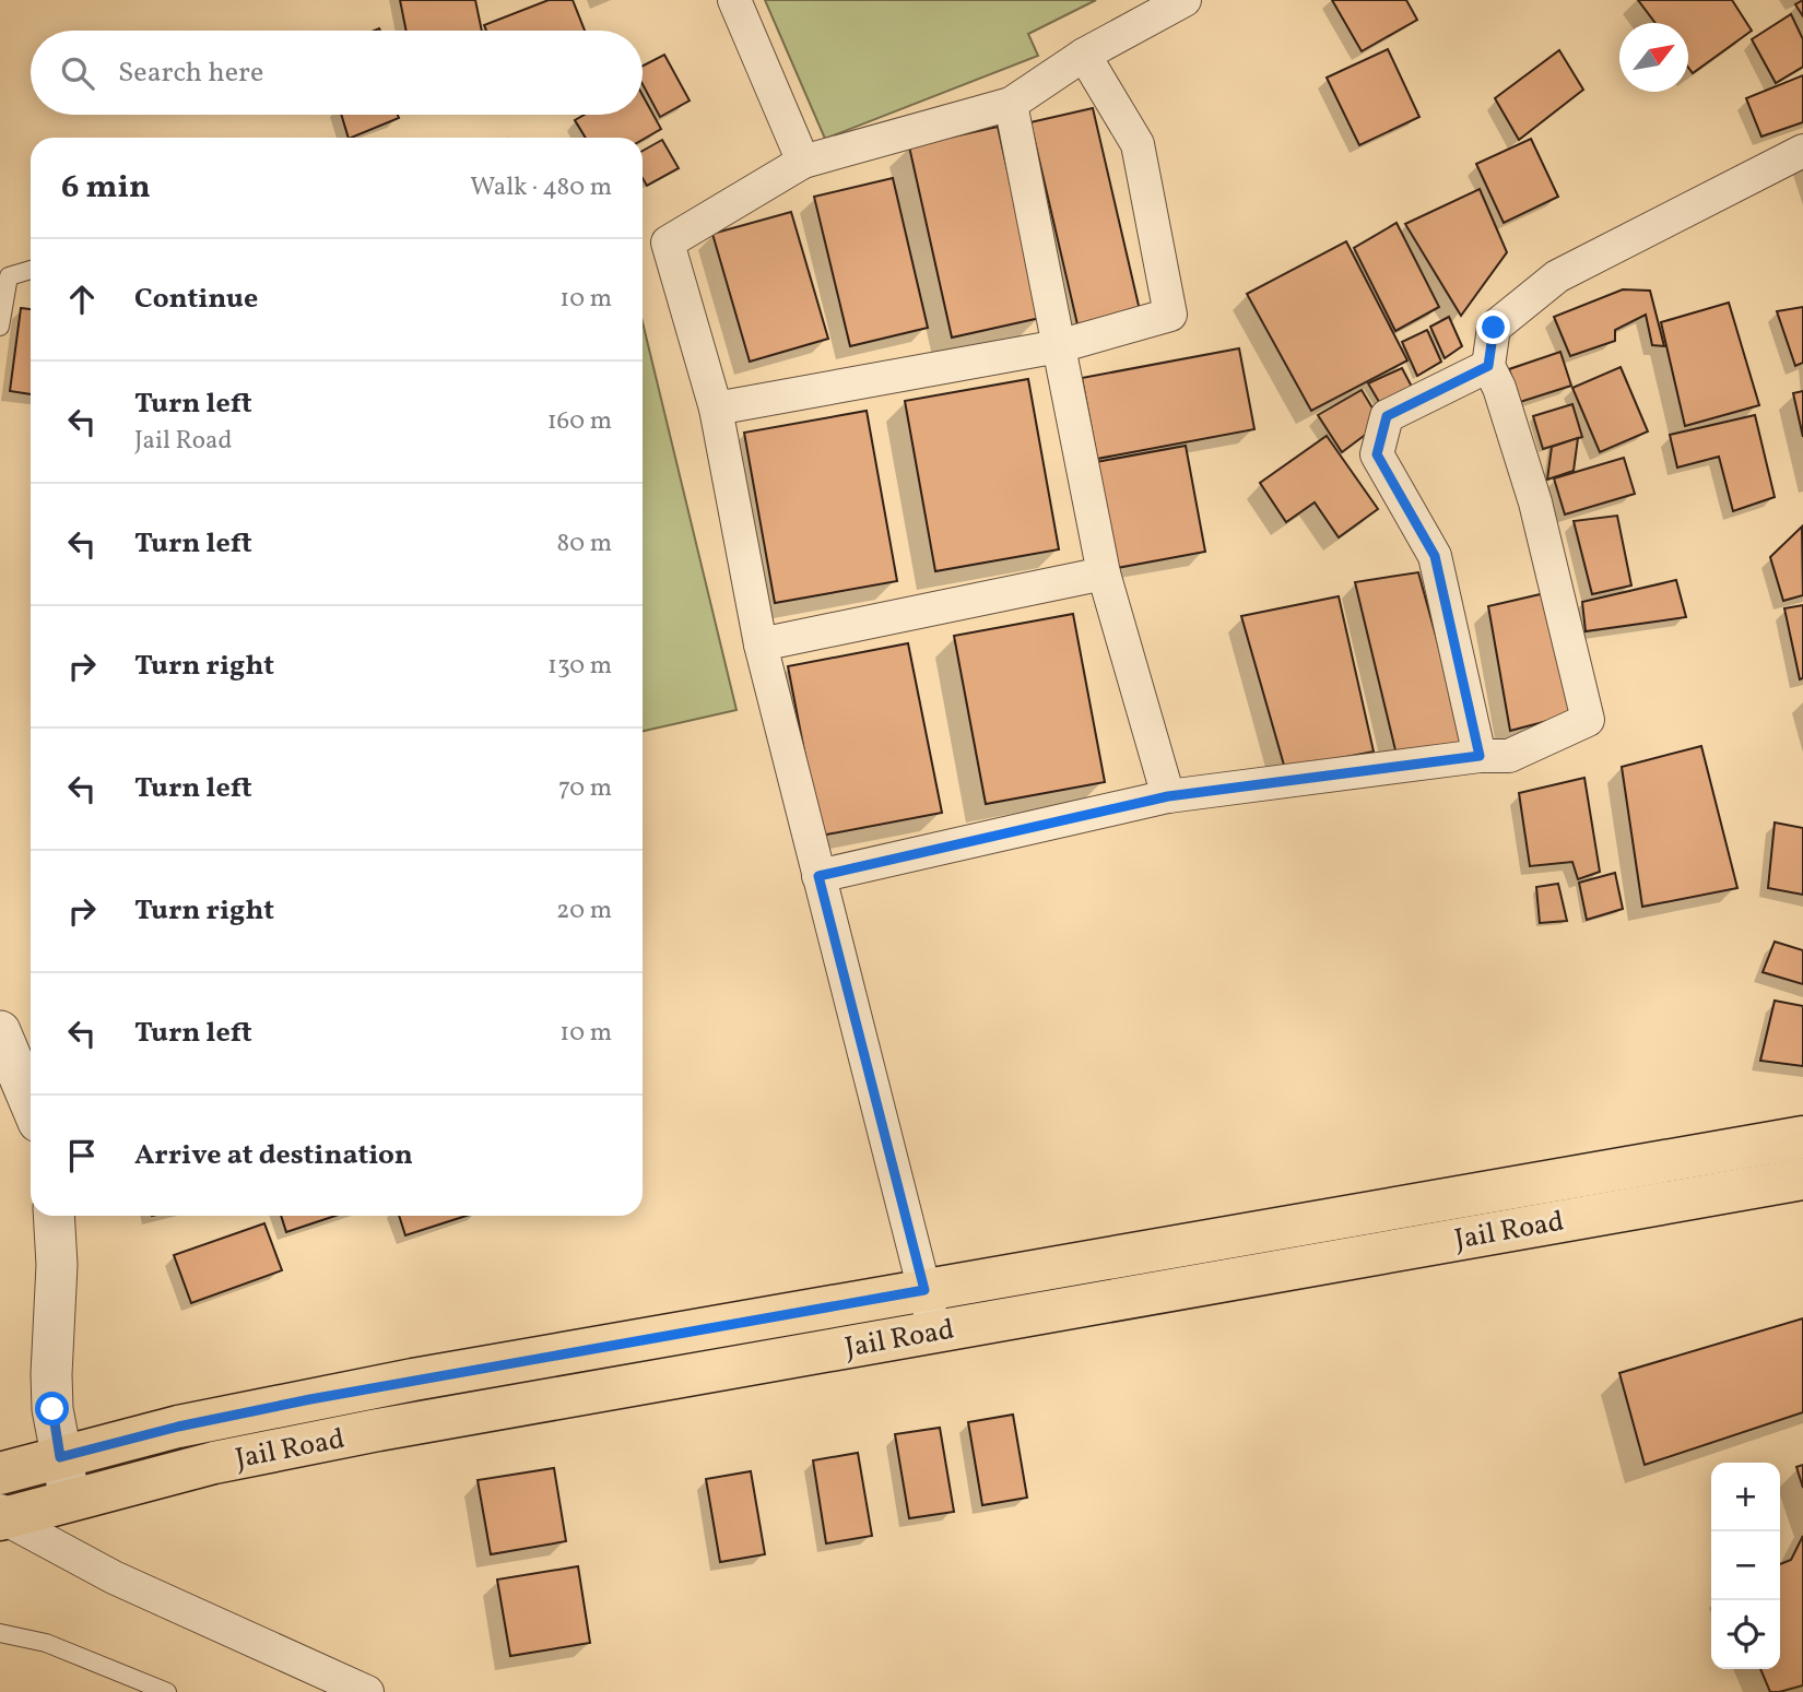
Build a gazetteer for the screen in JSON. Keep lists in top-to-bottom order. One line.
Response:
{"streets":{"main road":["Jail Road"]},"north":"top right","page":{"search":"Search here","heading":["6 min","Walk · 480 m"],"list":[["Continue","10 m"],["Turn left","Jail Road","160 m"],["Turn left","80 m"],["Turn right","130 m"],["Turn left","70 m"],["Turn right","20 m"],["Turn left","10 m"],"Arrive at destination"],"map_buttons":["+","−"]}}
